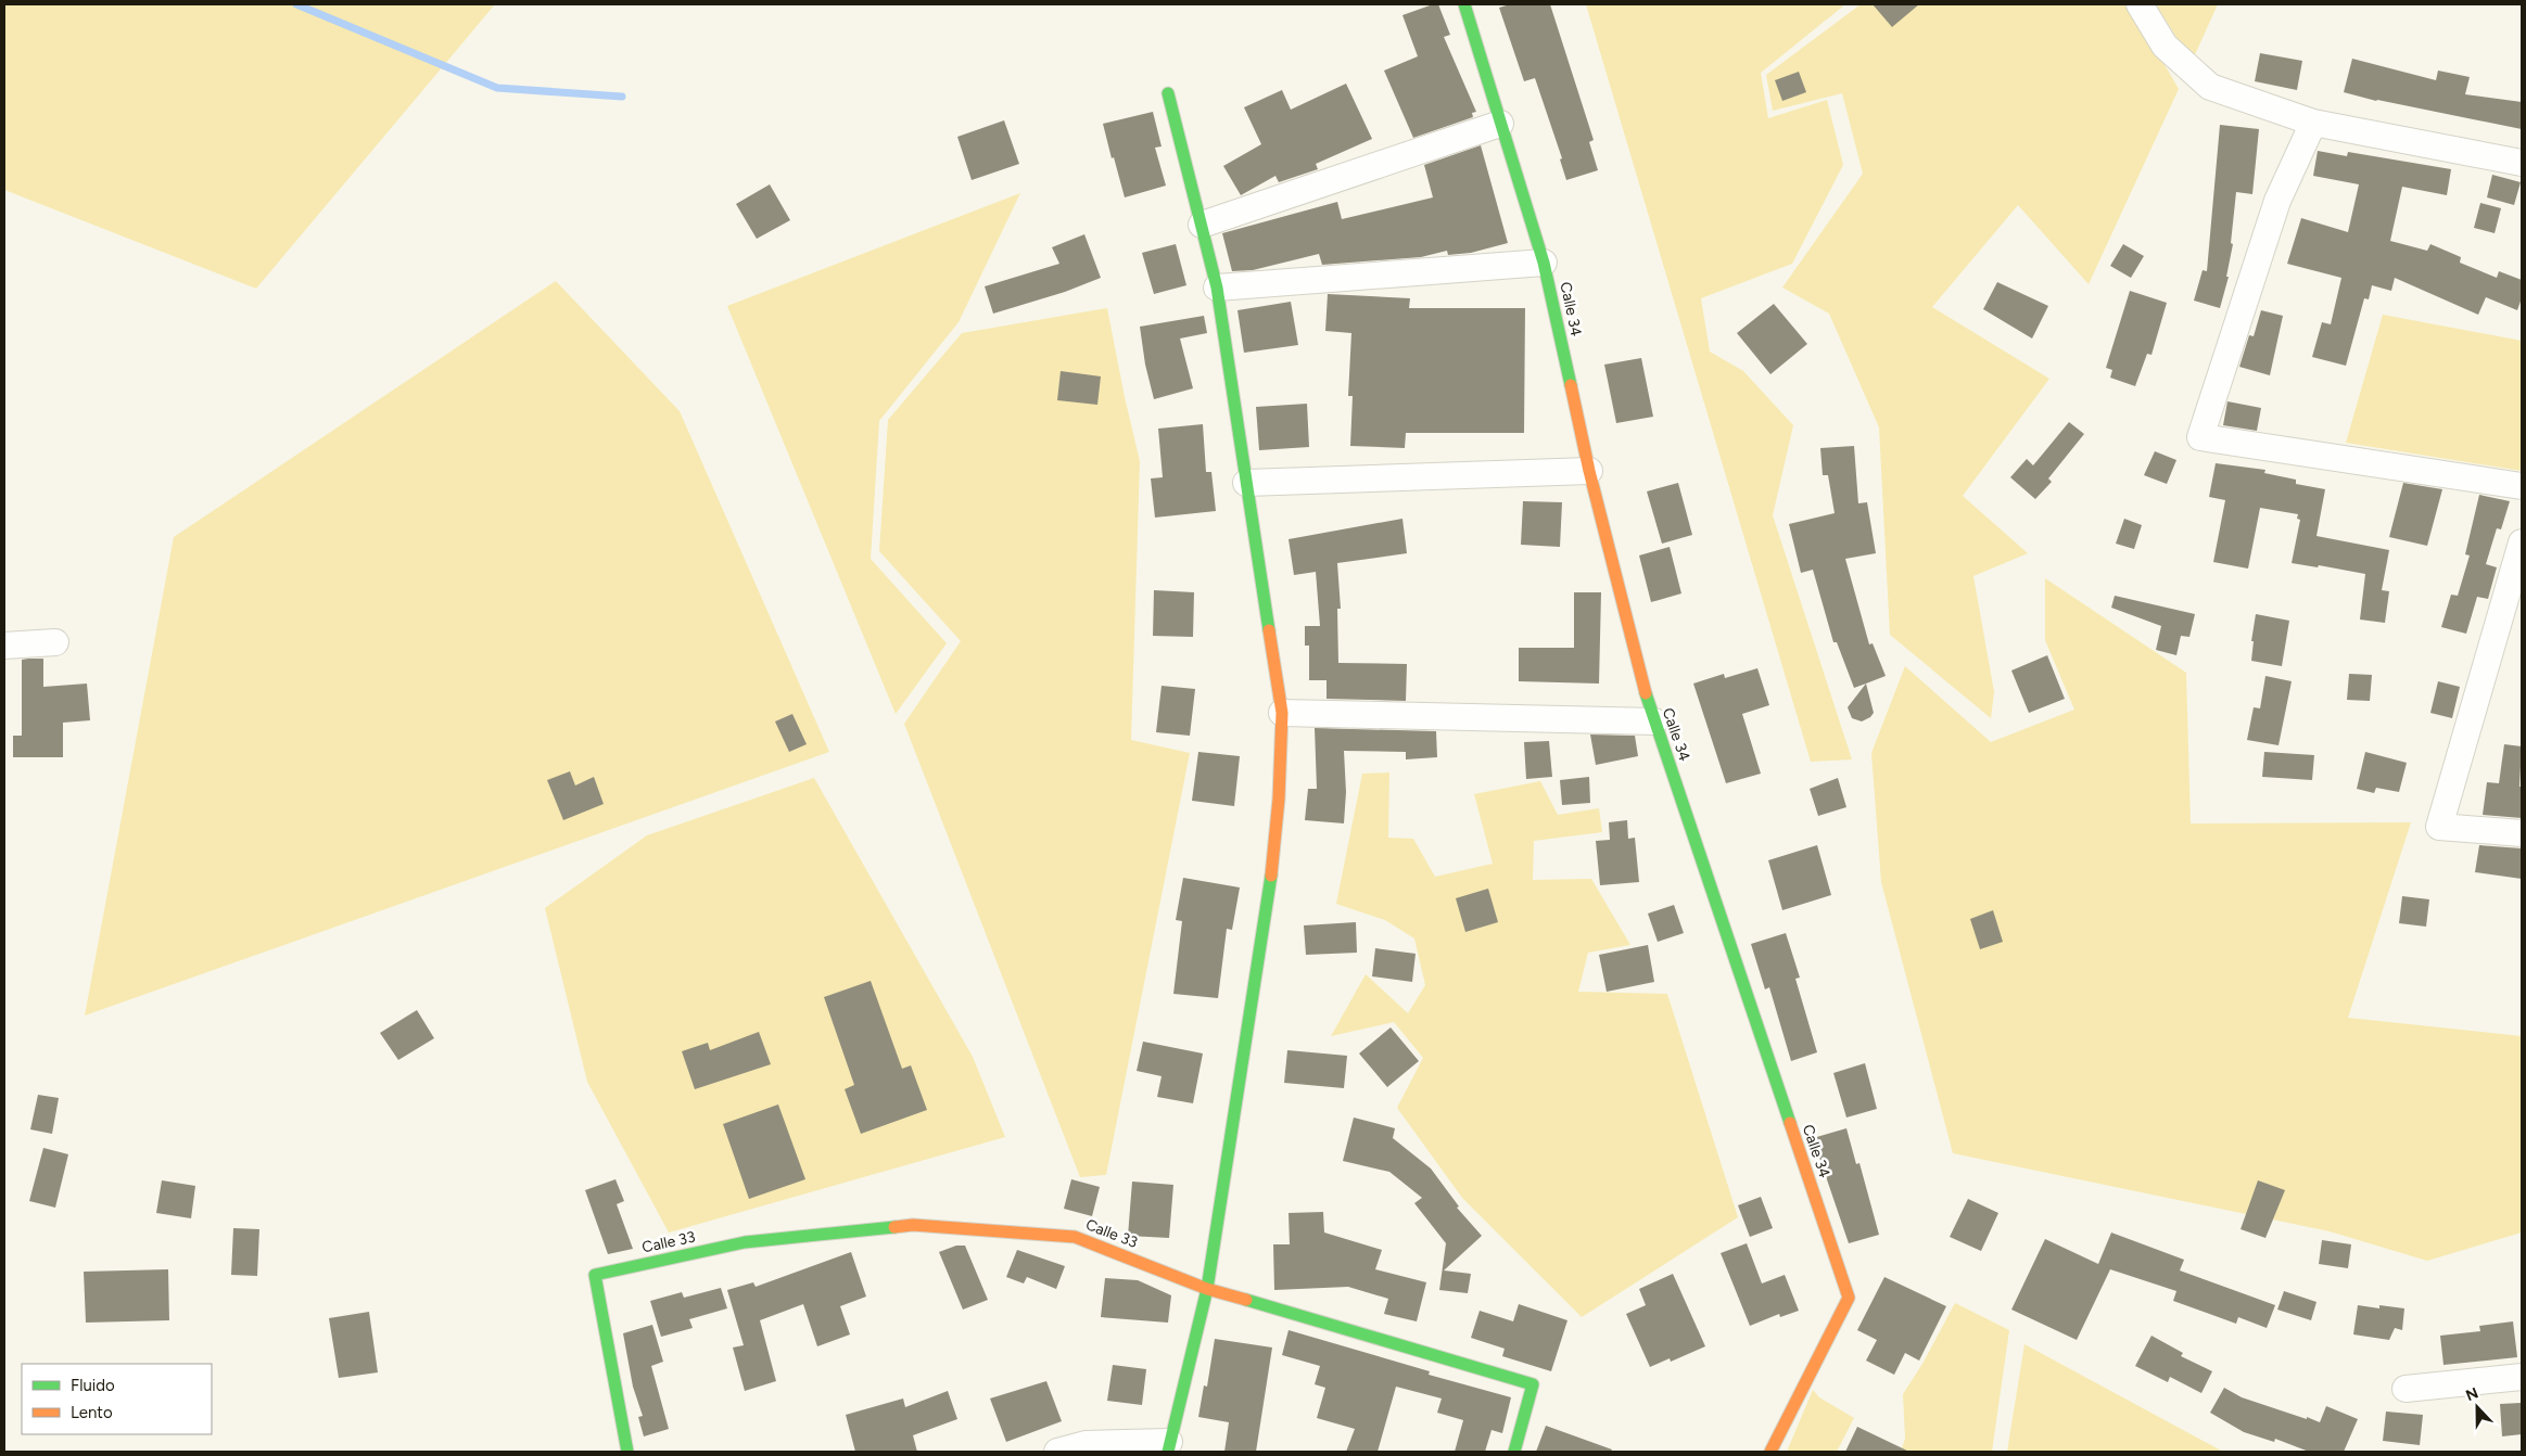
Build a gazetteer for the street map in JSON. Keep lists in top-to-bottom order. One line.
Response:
{"streets":{"street":["Calle 34","Calle 33"]},"legend":["Fluido","Lento"],"north":"top"}
